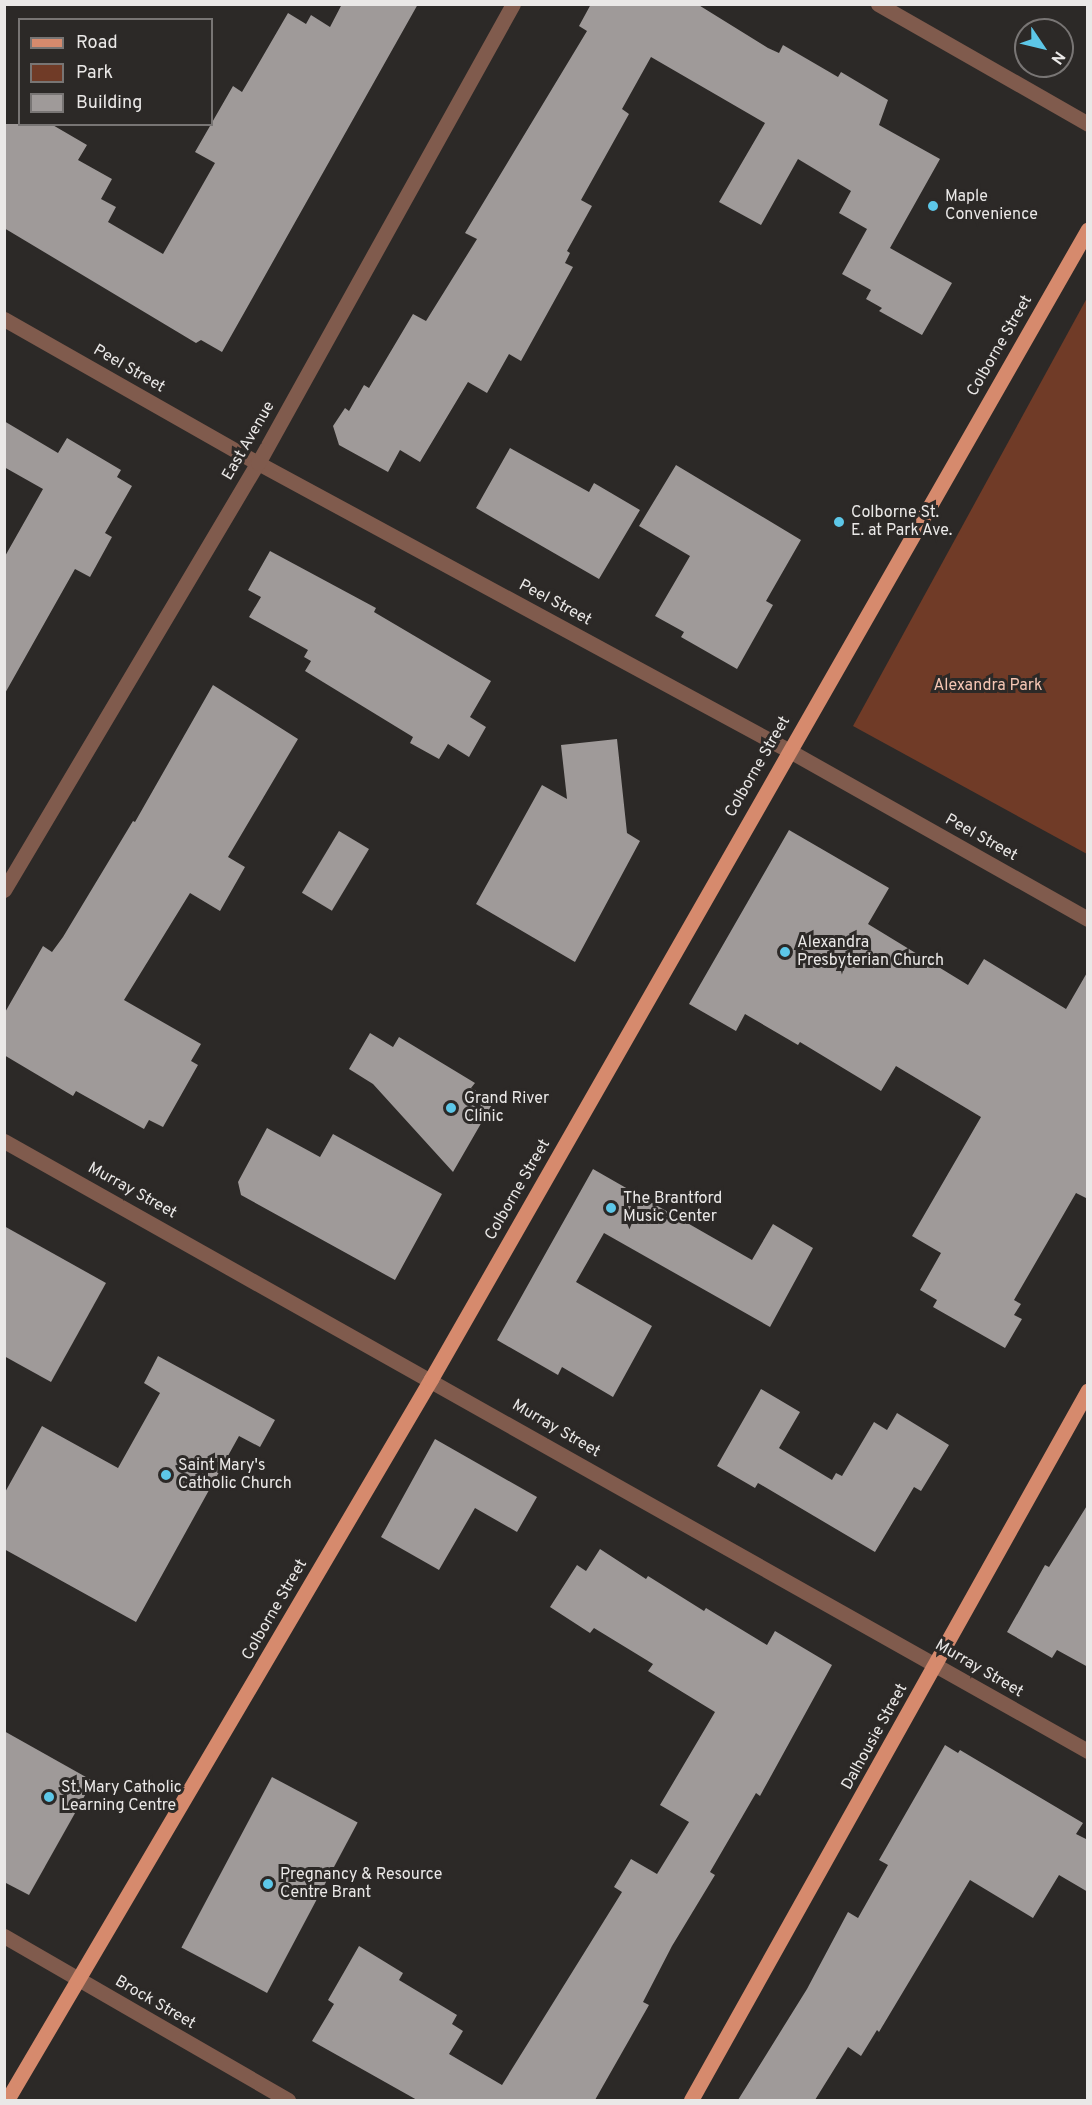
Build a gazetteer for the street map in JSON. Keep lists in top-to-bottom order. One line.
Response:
{"streets":{"main road":["Colborne Street","Dalhousie Street"],"street":["Peel Street","East Avenue","Murray Street","Brock Street"]},"crossings":[["Colborne Street","Peel Street"],["Colborne Street","Murray Street"],["Colborne Street","Brock Street"],["Peel Street","East Avenue"],["Murray Street","Dalhousie Street"]],"parks":["Alexandra Park"],"places":["Maple Convenience","Colborne St. E. at Park Ave.","Alexandra Presbyterian Church","Grand River Clinic","The Brantford Music Center","Saint Mary's Catholic Church","St. Mary Catholic Learning Centre","Pregnancy & Resource Centre Brant"],"legend":["Road","Park","Building"],"north":"bottom right"}
